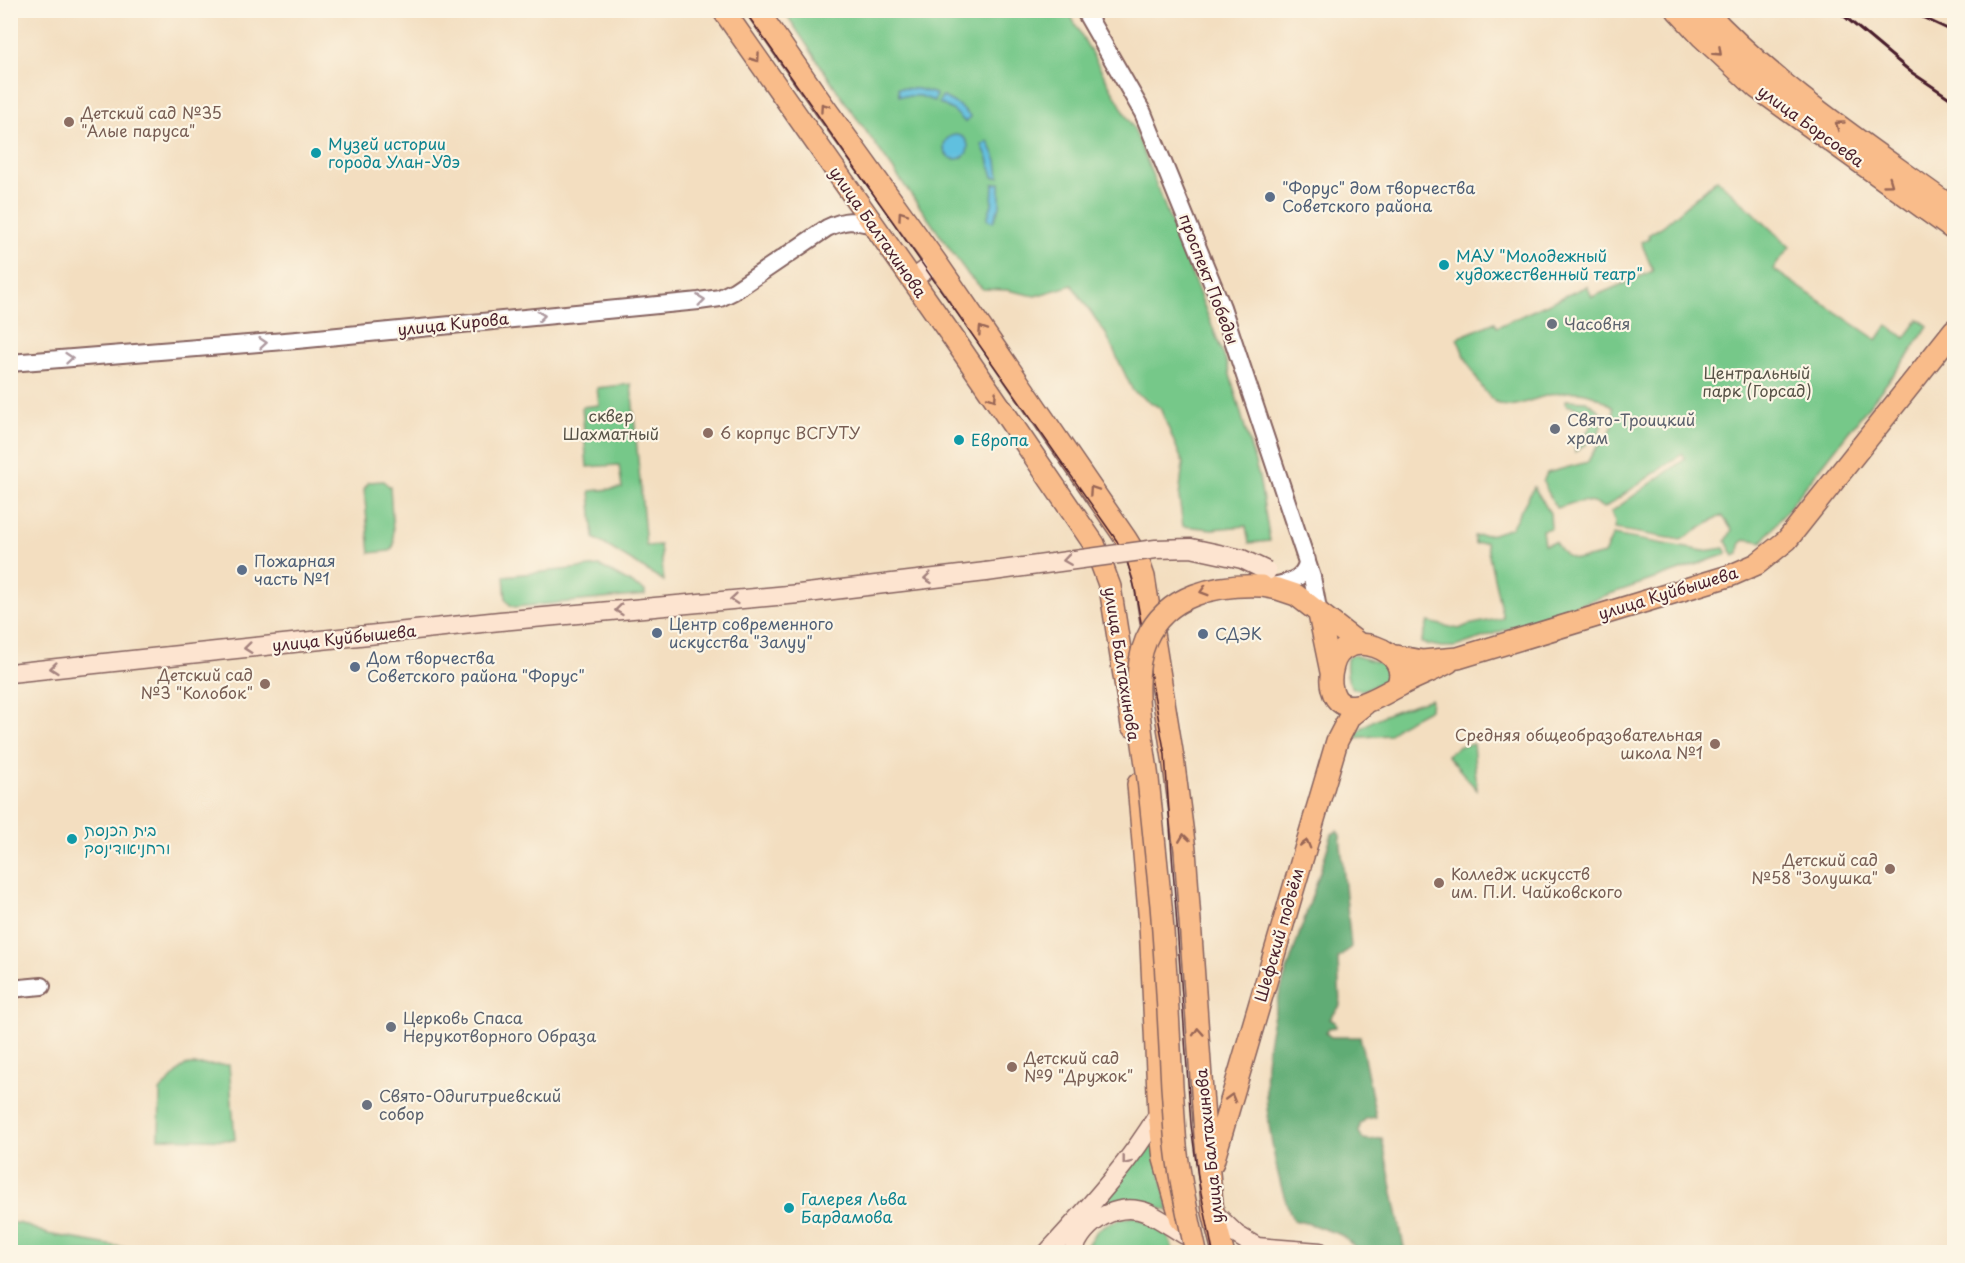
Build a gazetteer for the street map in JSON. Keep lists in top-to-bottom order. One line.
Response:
{"streets":{"main road":["улица Борсоева","улица Балтахинова","улица Куйбышева","Шефский подъём"],"street":["проспект Победы","улица Кирова"]},"crossings":[["улица Балтахинова","улица Кирова"],["улица Балтахинова","Шефский подъём"],["проспект Победы","улица Куйбышева"],["улица Куйбышева","Шефский подъём"]],"one_way":["улица Кирова","улица Куйбышева","Шефский подъём"],"parks":["Центральный парк (Горсад)","сквер Шахматный"],"places":["Детский сад №35 \"Алые паруса\"","Музей истории города Улан-Удэ","\"Форус\" дом творчества Советского района","МАУ \"Молодежный художественный театр\"","Часовня","Свято-Троицкий храм","6 корпус ВСГУТУ","Европа","Пожарная часть №1","Центр современного искусства \"Залуу\"","СДЭК","Дом творчества Советского района \"Форус\"","Детский сад №3 \"Колобок\"","Средняя общеобразовательная школа №1","בית הכנסת ורחניאודינסק","Детский сад №58 \"Золушка\"","Колледж искусств им. П.И. Чайковского","Церковь Спаса Нерукотворного Образа","Детский сад №9 \"Дружок\"","Свято-Одигитриевский собор","Галерея Льва Бардамова"]}
